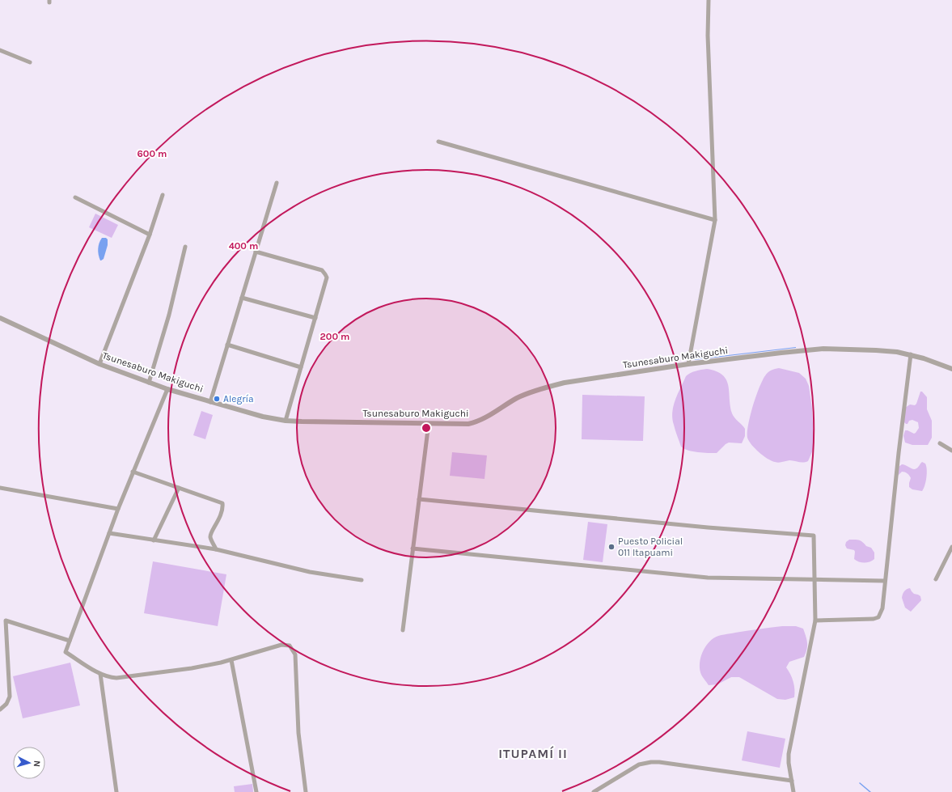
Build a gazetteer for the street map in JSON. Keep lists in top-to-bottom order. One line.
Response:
{"streets":{"street":["Tsunesaburo Makiguchi"]},"districts":["ITUPAMÍ II"],"places":["Alegría","Puesto Policial 011 Itapuami"],"north":"right","rings":["600 m","400 m","200 m"]}
